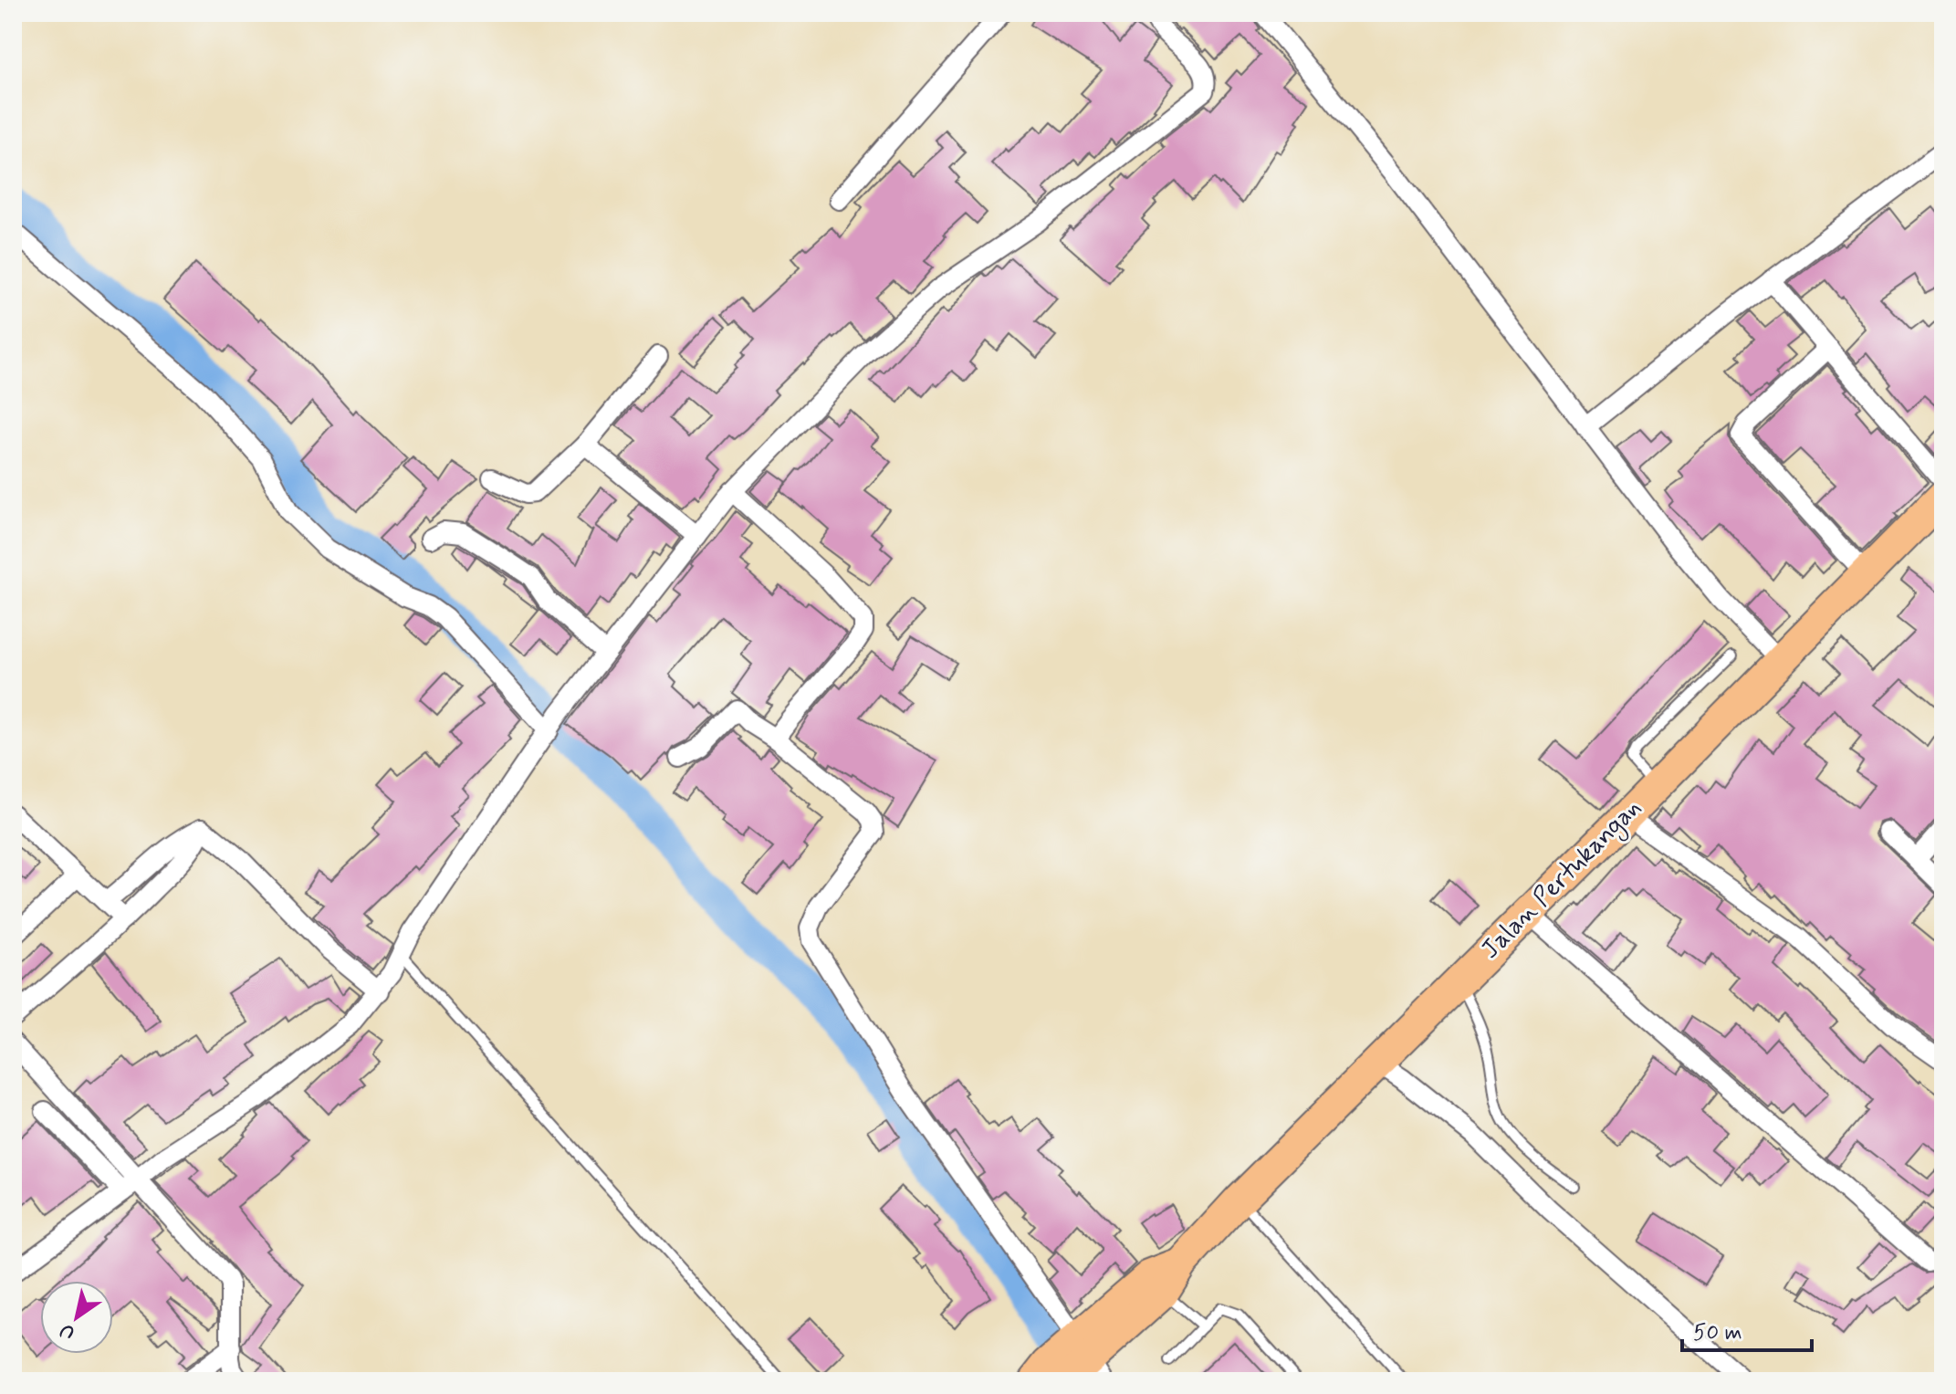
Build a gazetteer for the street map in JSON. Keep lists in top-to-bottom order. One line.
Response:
{"streets":{"main road":["Jalan Pertukangan"]},"scale_bar":"50 m","north":"bottom left"}
